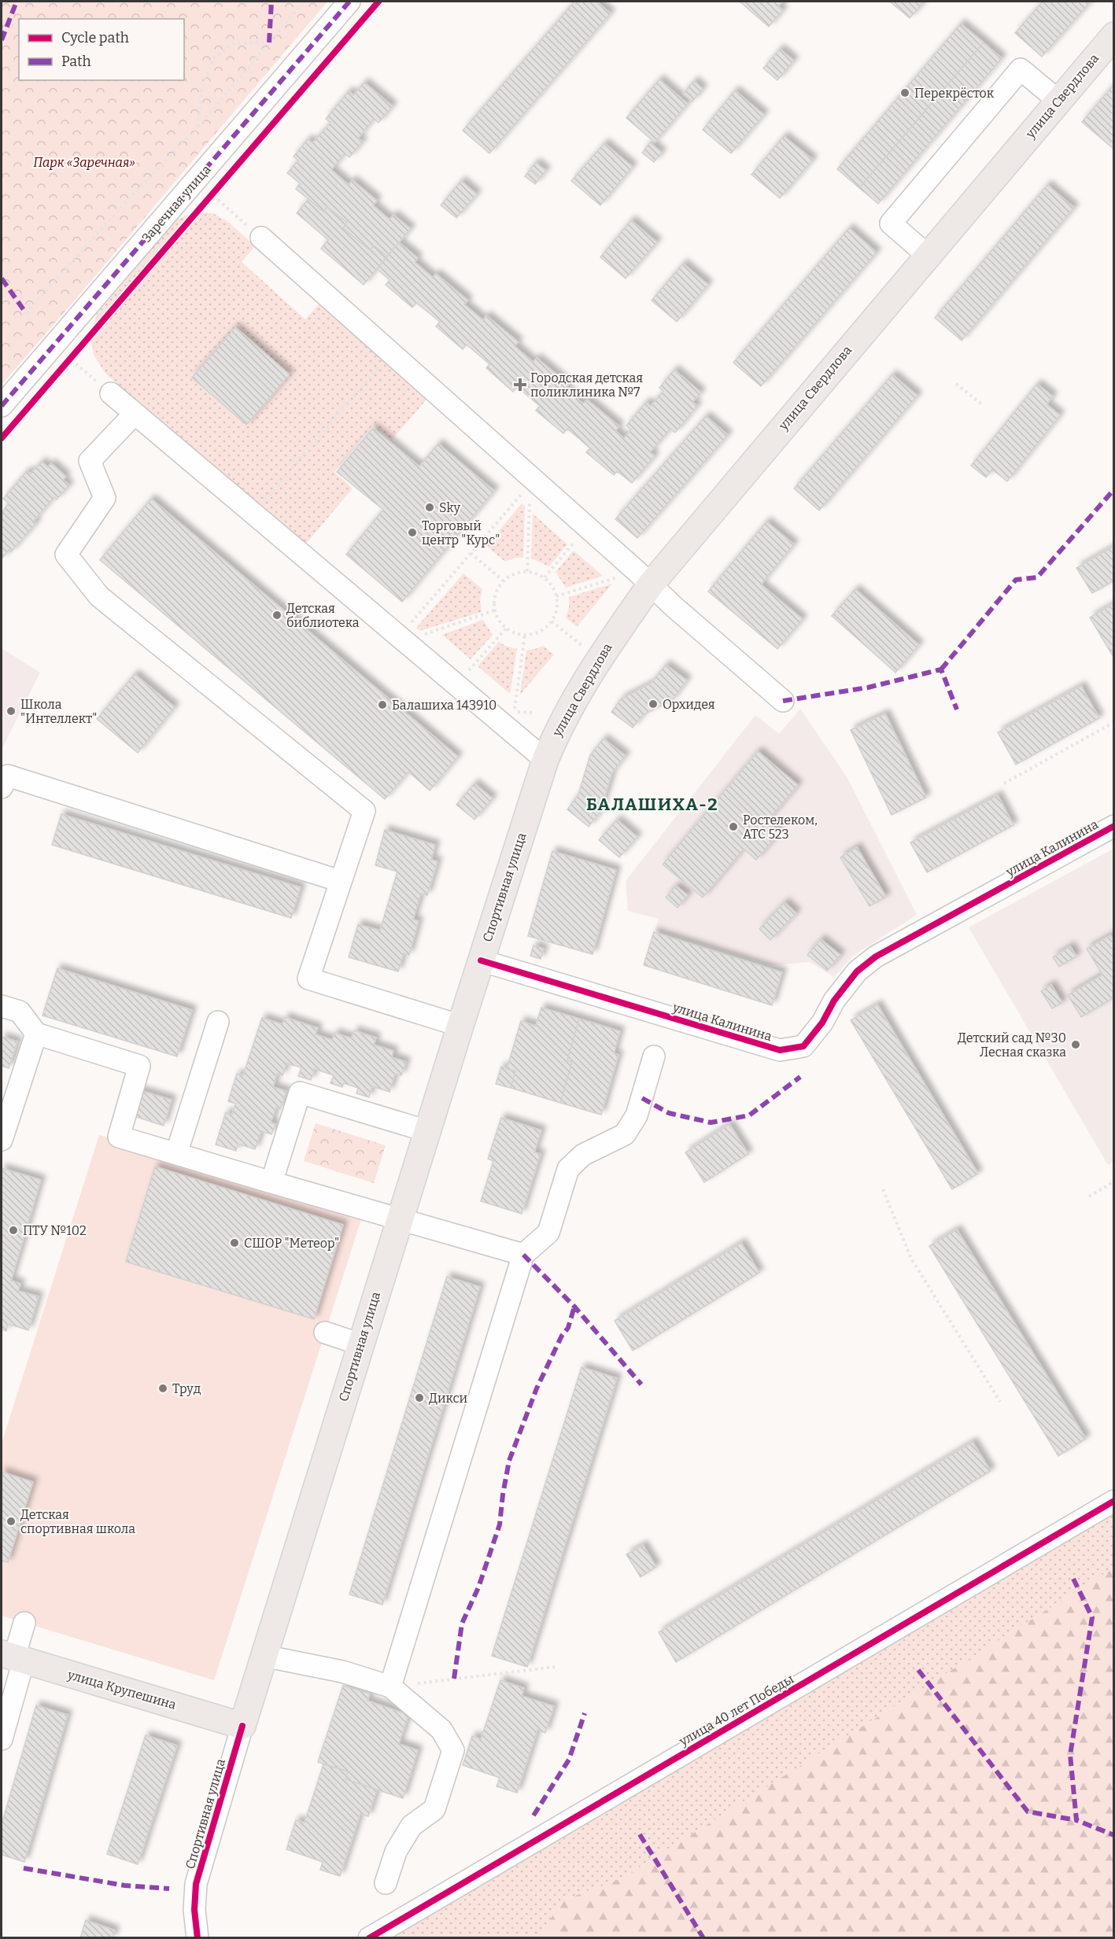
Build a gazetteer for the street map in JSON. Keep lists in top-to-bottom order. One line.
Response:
{"streets":{"main road":["улица Свердлова","Спортивная улица","улица Крупешина"],"street":["Заречная улица","улица Калинина","улица 40 лет Победы"]},"crossings":[["улица Свердлова","Спортивная улица"],["улица Калинина","Спортивная улица"],["Спортивная улица","улица Крупешина"]],"districts":["БАЛАШИХА-2"],"parks":["Парк «Заречная»"],"places":{"other":["Перекрёсток","Sky","Торговый центр \"Курс\"","Детская библиотека","Орхидея","Балашиха 143910","Школа \"Интеллект\"","Ростелеком, АТС 523","Детский сад №30 Лесная сказка","ПТУ №102","СШОР \"Метеор\"","Труд","Дикси","Детская спортивная школа"],"health":["Городская детская поликлиника №7"]},"legend":["Cycle path","Path"]}
